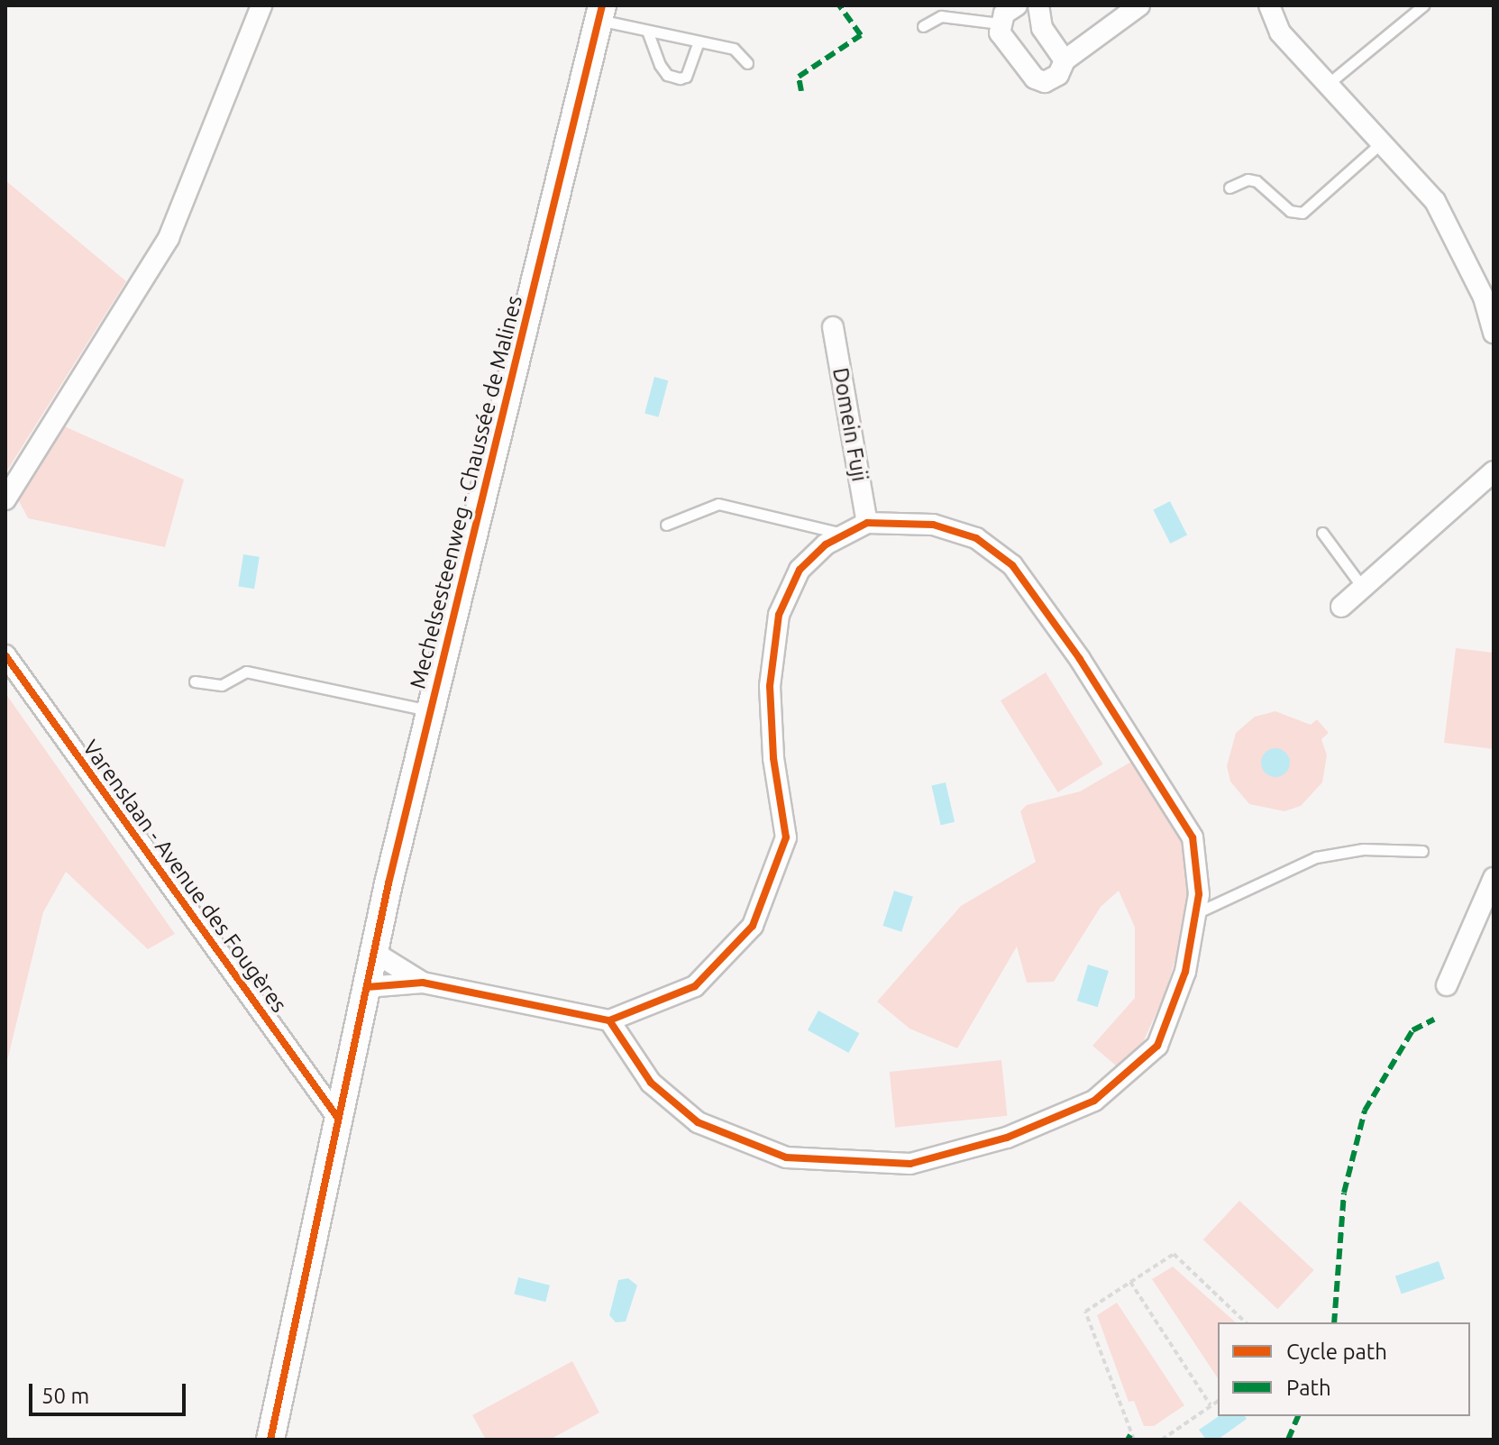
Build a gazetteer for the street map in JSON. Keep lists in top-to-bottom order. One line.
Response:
{"streets":{"main road":["Mechelsesteenweg - Chaussée de Malines"],"street":["Domein Fuji","Varenslaan - Avenue des Fougères"]},"crossings":[["Mechelsesteenweg - Chaussée de Malines","Varenslaan - Avenue des Fougères"]],"legend":["Cycle path","Path"],"scale_bar":"50 m"}
